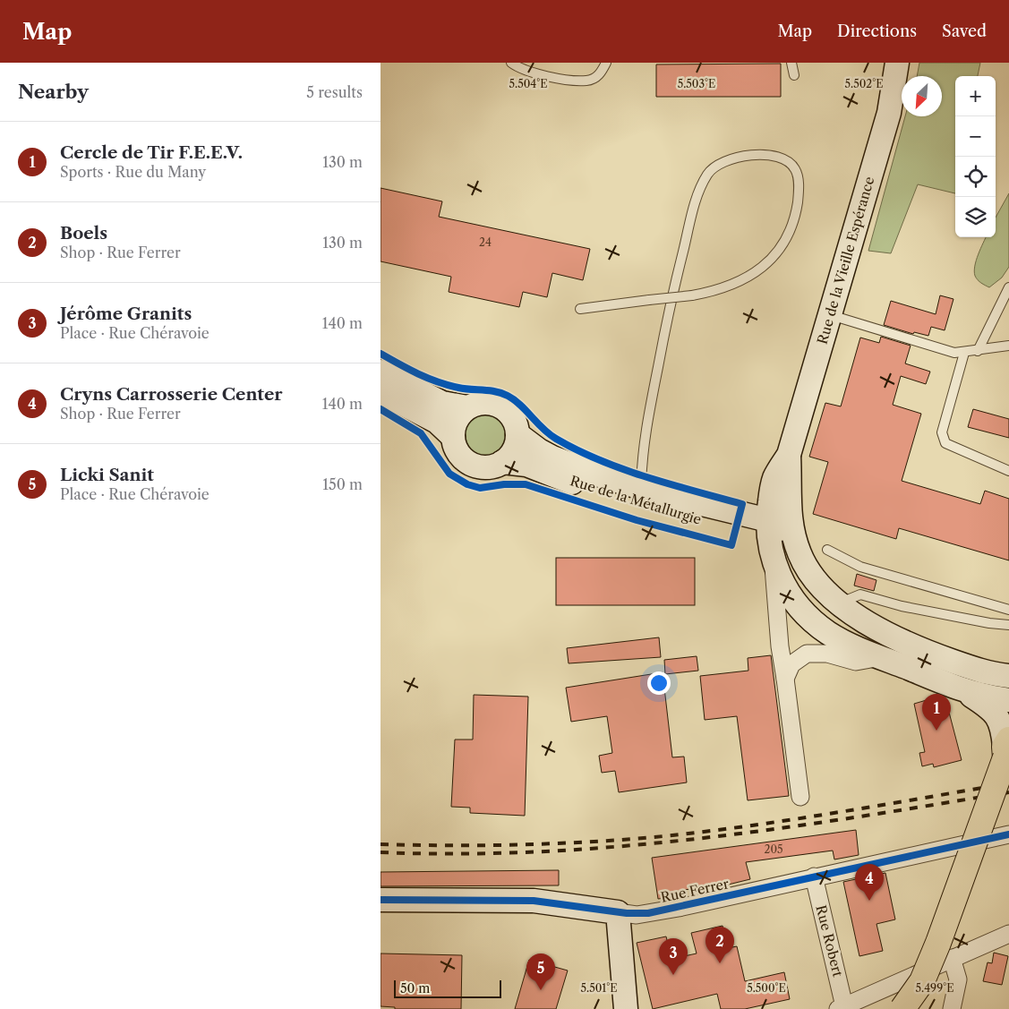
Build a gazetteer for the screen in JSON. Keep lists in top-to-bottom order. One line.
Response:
{"streets":{"street":["Rue de la Vieille Espérance","Rue de la Métallurgie","Rue Ferrer","Rue Robert"]},"crossings":[["Rue de la Vieille Espérance","Rue de la Métallurgie"],["Rue Ferrer","Rue Robert"]],"house_numbers":["24","205"],"scale_bar":"50 m","north":"bottom left","page":{"header":"Map","nav":["Map","Directions","Saved"],"heading":["Nearby","5 results"],"map_buttons":["+","−"],"list":[{"mark":"1","name":"Cercle de Tir F.E.E.V.","note":"Sports · Rue du Many","value":"130 m"},{"mark":"2","name":"Boels","note":"Shop · Rue Ferrer","value":"130 m"},{"mark":"3","name":"Jérôme Granits","note":"Place · Rue Chéravoie","value":"140 m"},{"mark":"4","name":"Cryns Carrosserie Center","note":"Shop · Rue Ferrer","value":"140 m"},{"mark":"5","name":"Licki Sanit","note":"Place · Rue Chéravoie","value":"150 m"}],"pins":["1","4","2","3","5"],"scale":"50 m"},"coordinates":["5.504°E","5.503°E","5.502°E","5.501°E","5.500°E","5.499°E"]}
